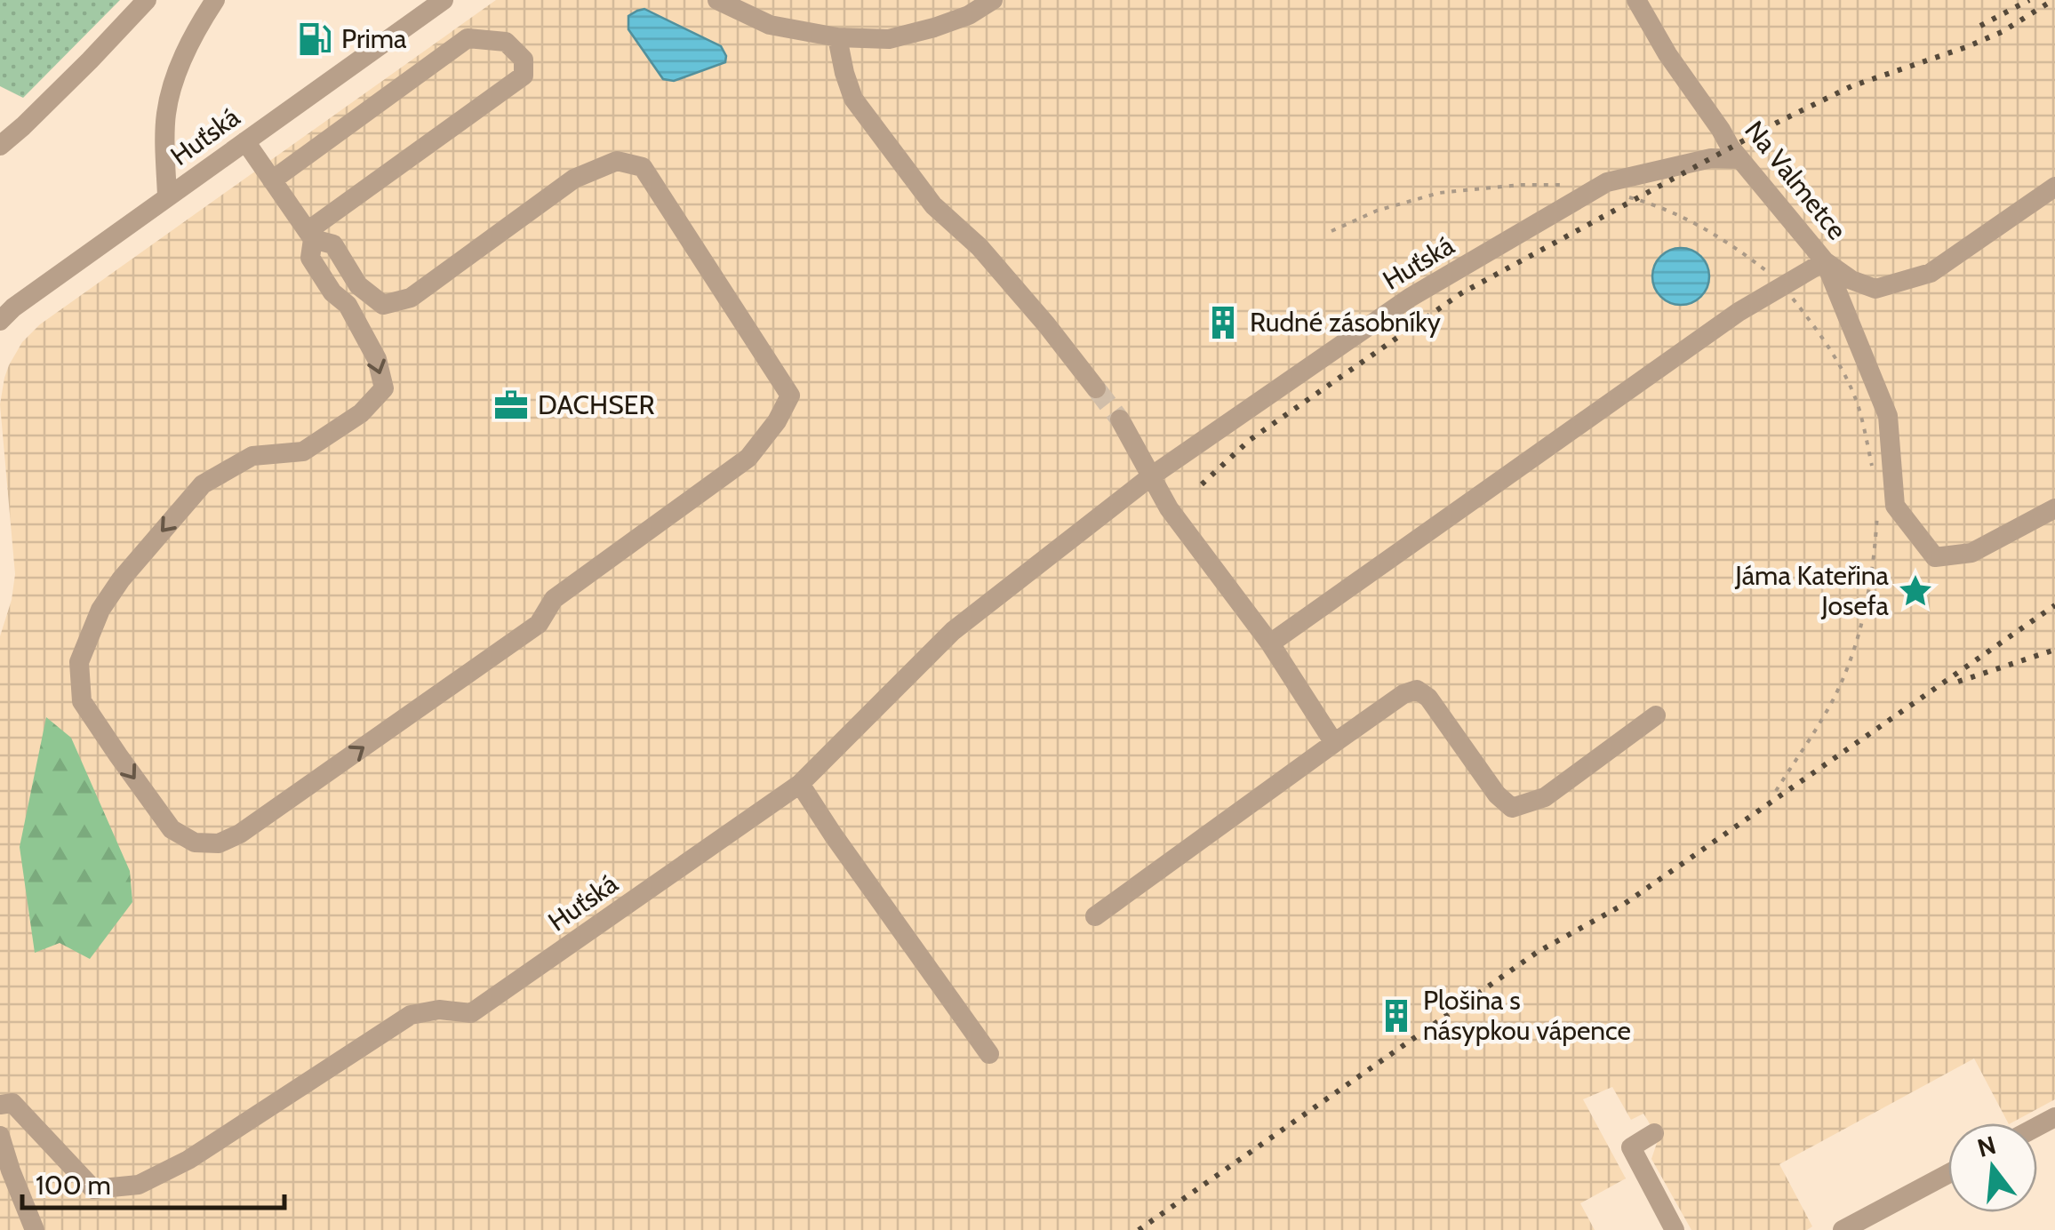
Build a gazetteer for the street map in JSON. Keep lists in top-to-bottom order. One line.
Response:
{"streets":{"street":["Huťská","Na Valmetce"]},"crossings":[["Huťská","Na Valmetce"]],"places":{"fuel station":["Prima"],"building":["Rudné zásobníky","Plošina s násypkou vápence"],"office":["DACHSER"],"place":["Jáma Kateřina Josefa"]},"scale_bar":"100 m","north":"top"}
